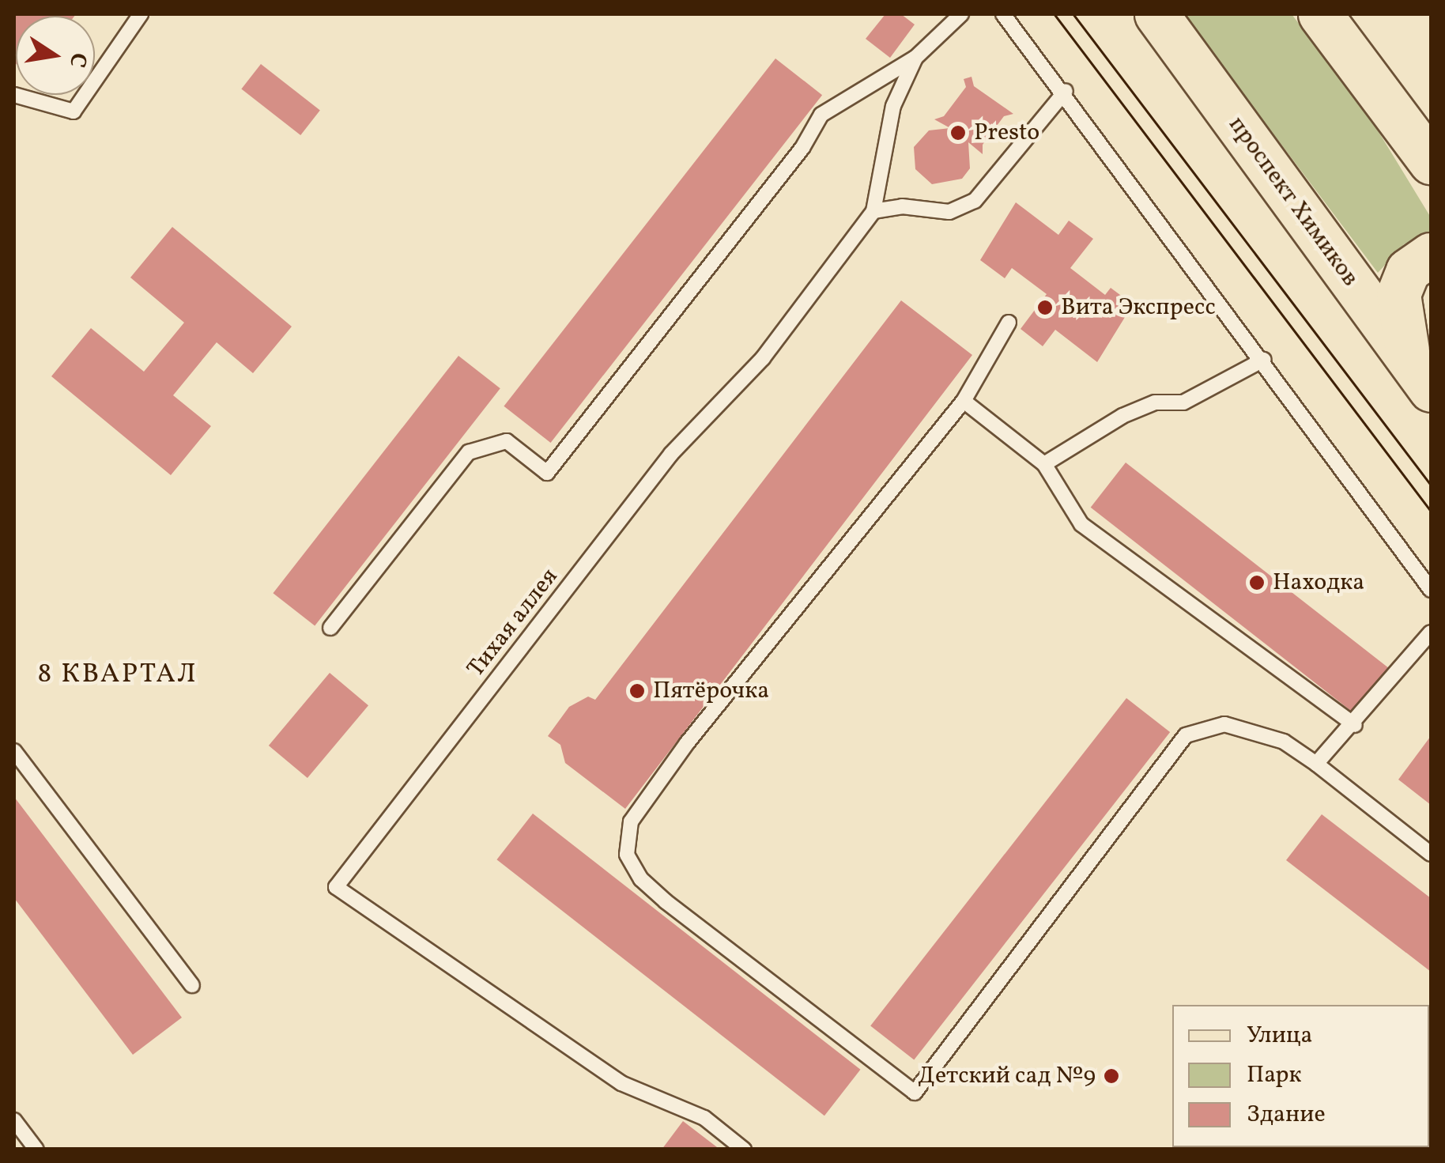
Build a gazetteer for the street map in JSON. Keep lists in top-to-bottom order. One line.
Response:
{"streets":{"main road":["проспект Химиков"],"lane":["Тихая аллея"]},"districts":["8 КВАРТАЛ"],"places":["Presto","Вита Экспресс","Находка","Пятёрочка","Детский сад №9"],"legend":["Улица","Парк","Здание"],"north":"right"}
